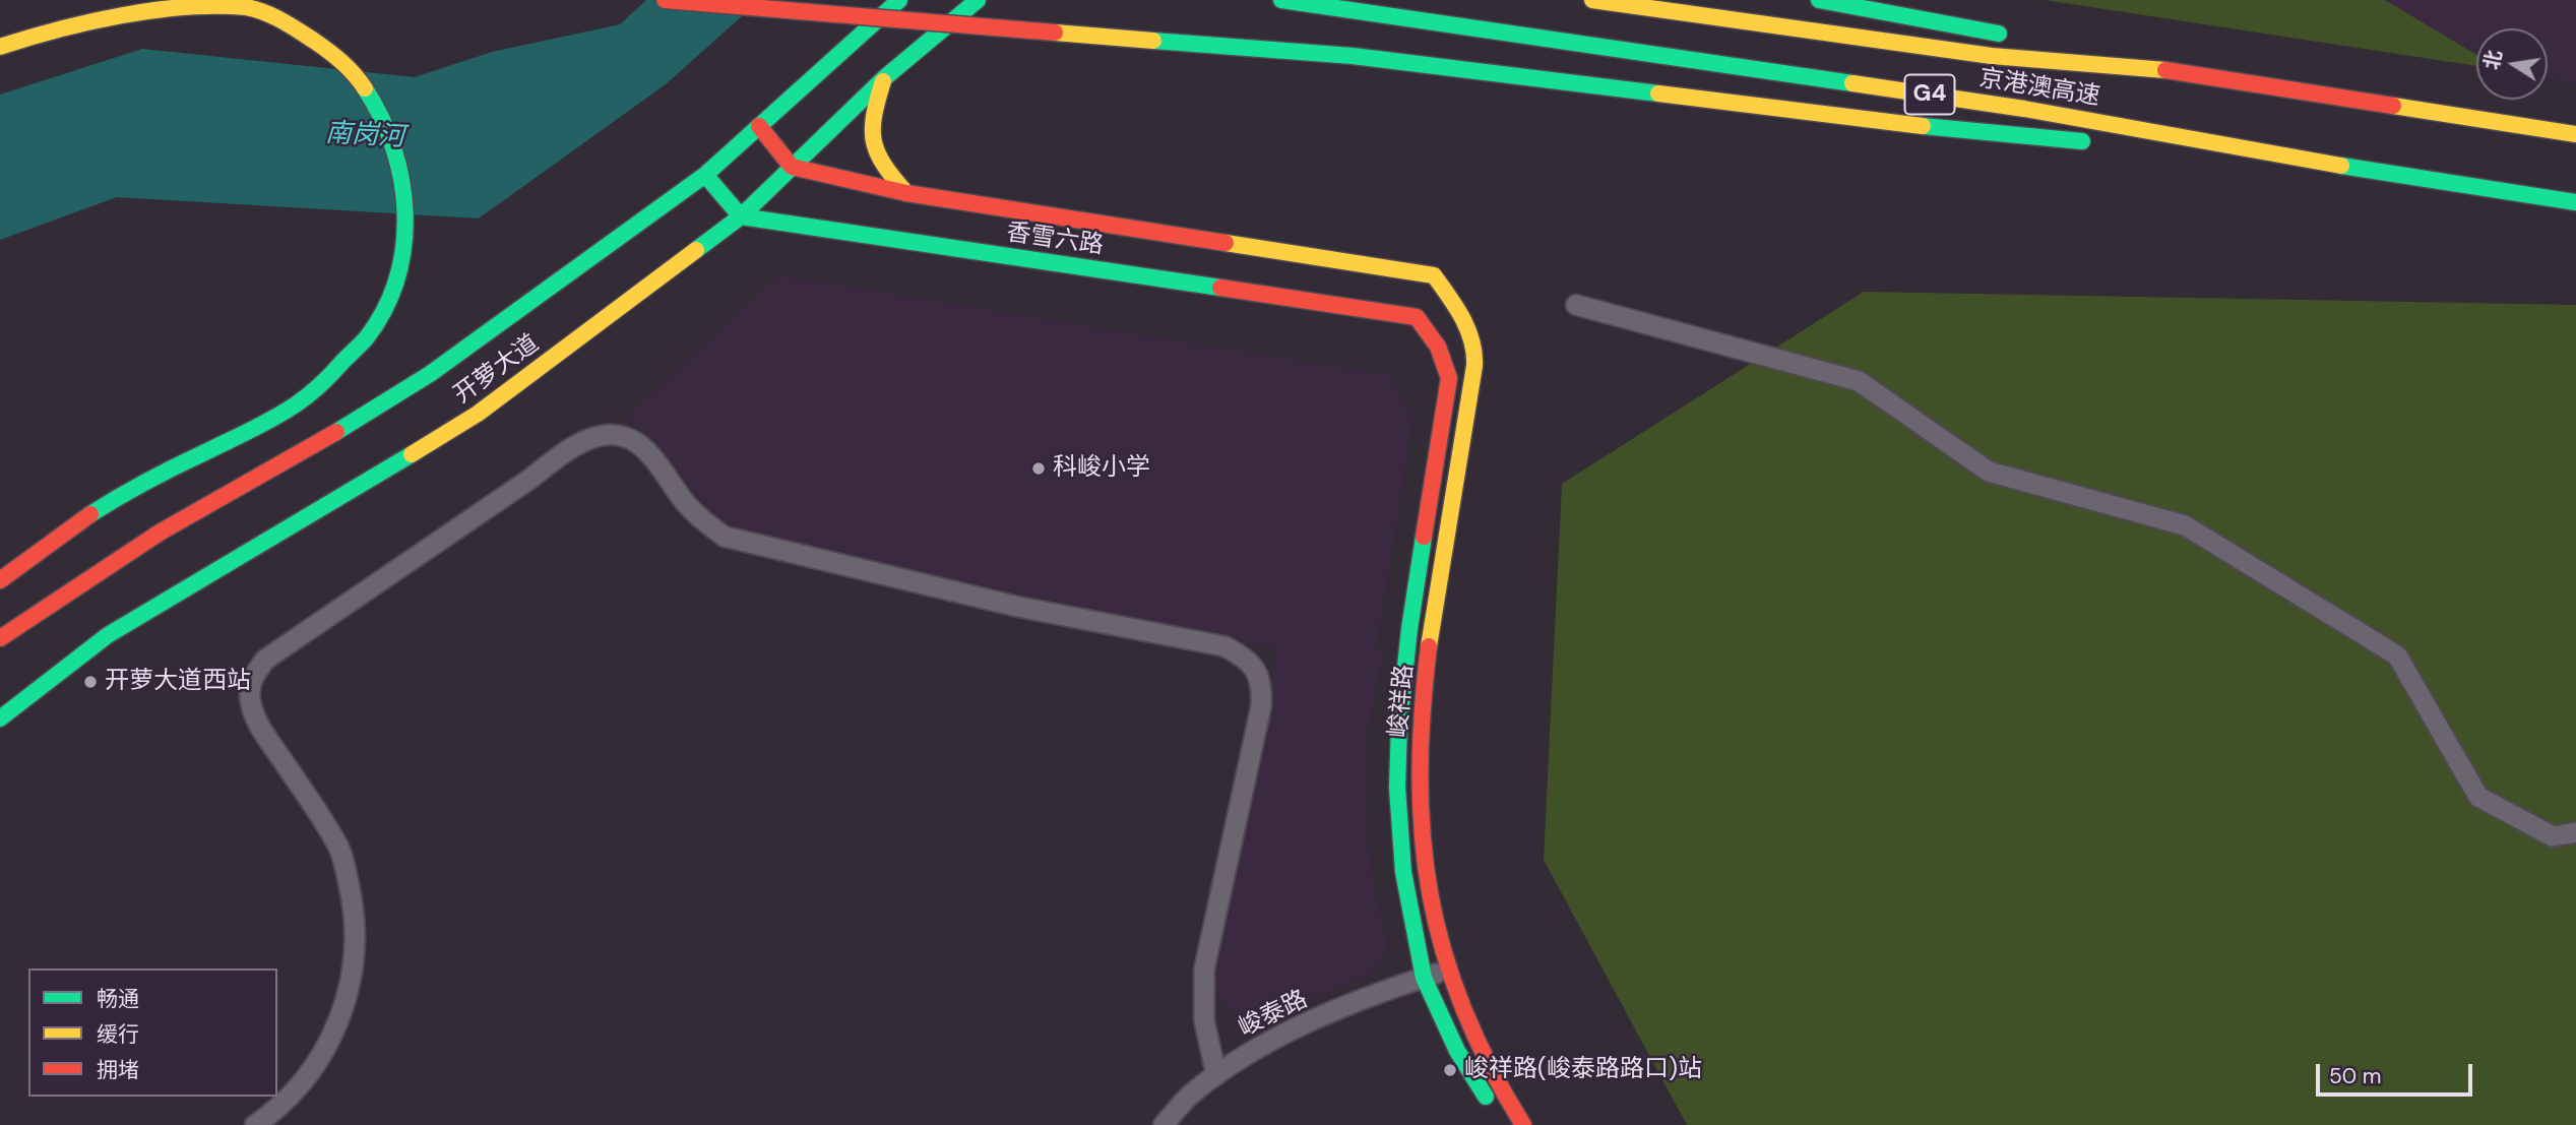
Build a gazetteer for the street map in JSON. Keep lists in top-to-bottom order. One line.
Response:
{"streets":{"main road":["京港澳高速","G4","香雪六路","开萝大道","峻祥路"],"street":["峻泰路"]},"crossings":[["香雪六路","开萝大道"],["香雪六路","峻祥路"],["峻祥路","峻泰路"]],"water":["南岗河"],"places":["科峻小学","开萝大道西站","峻祥路(峻泰路路口)站"],"legend":["畅通","缓行","拥堵"],"scale_bar":"50 m","north":"left"}
